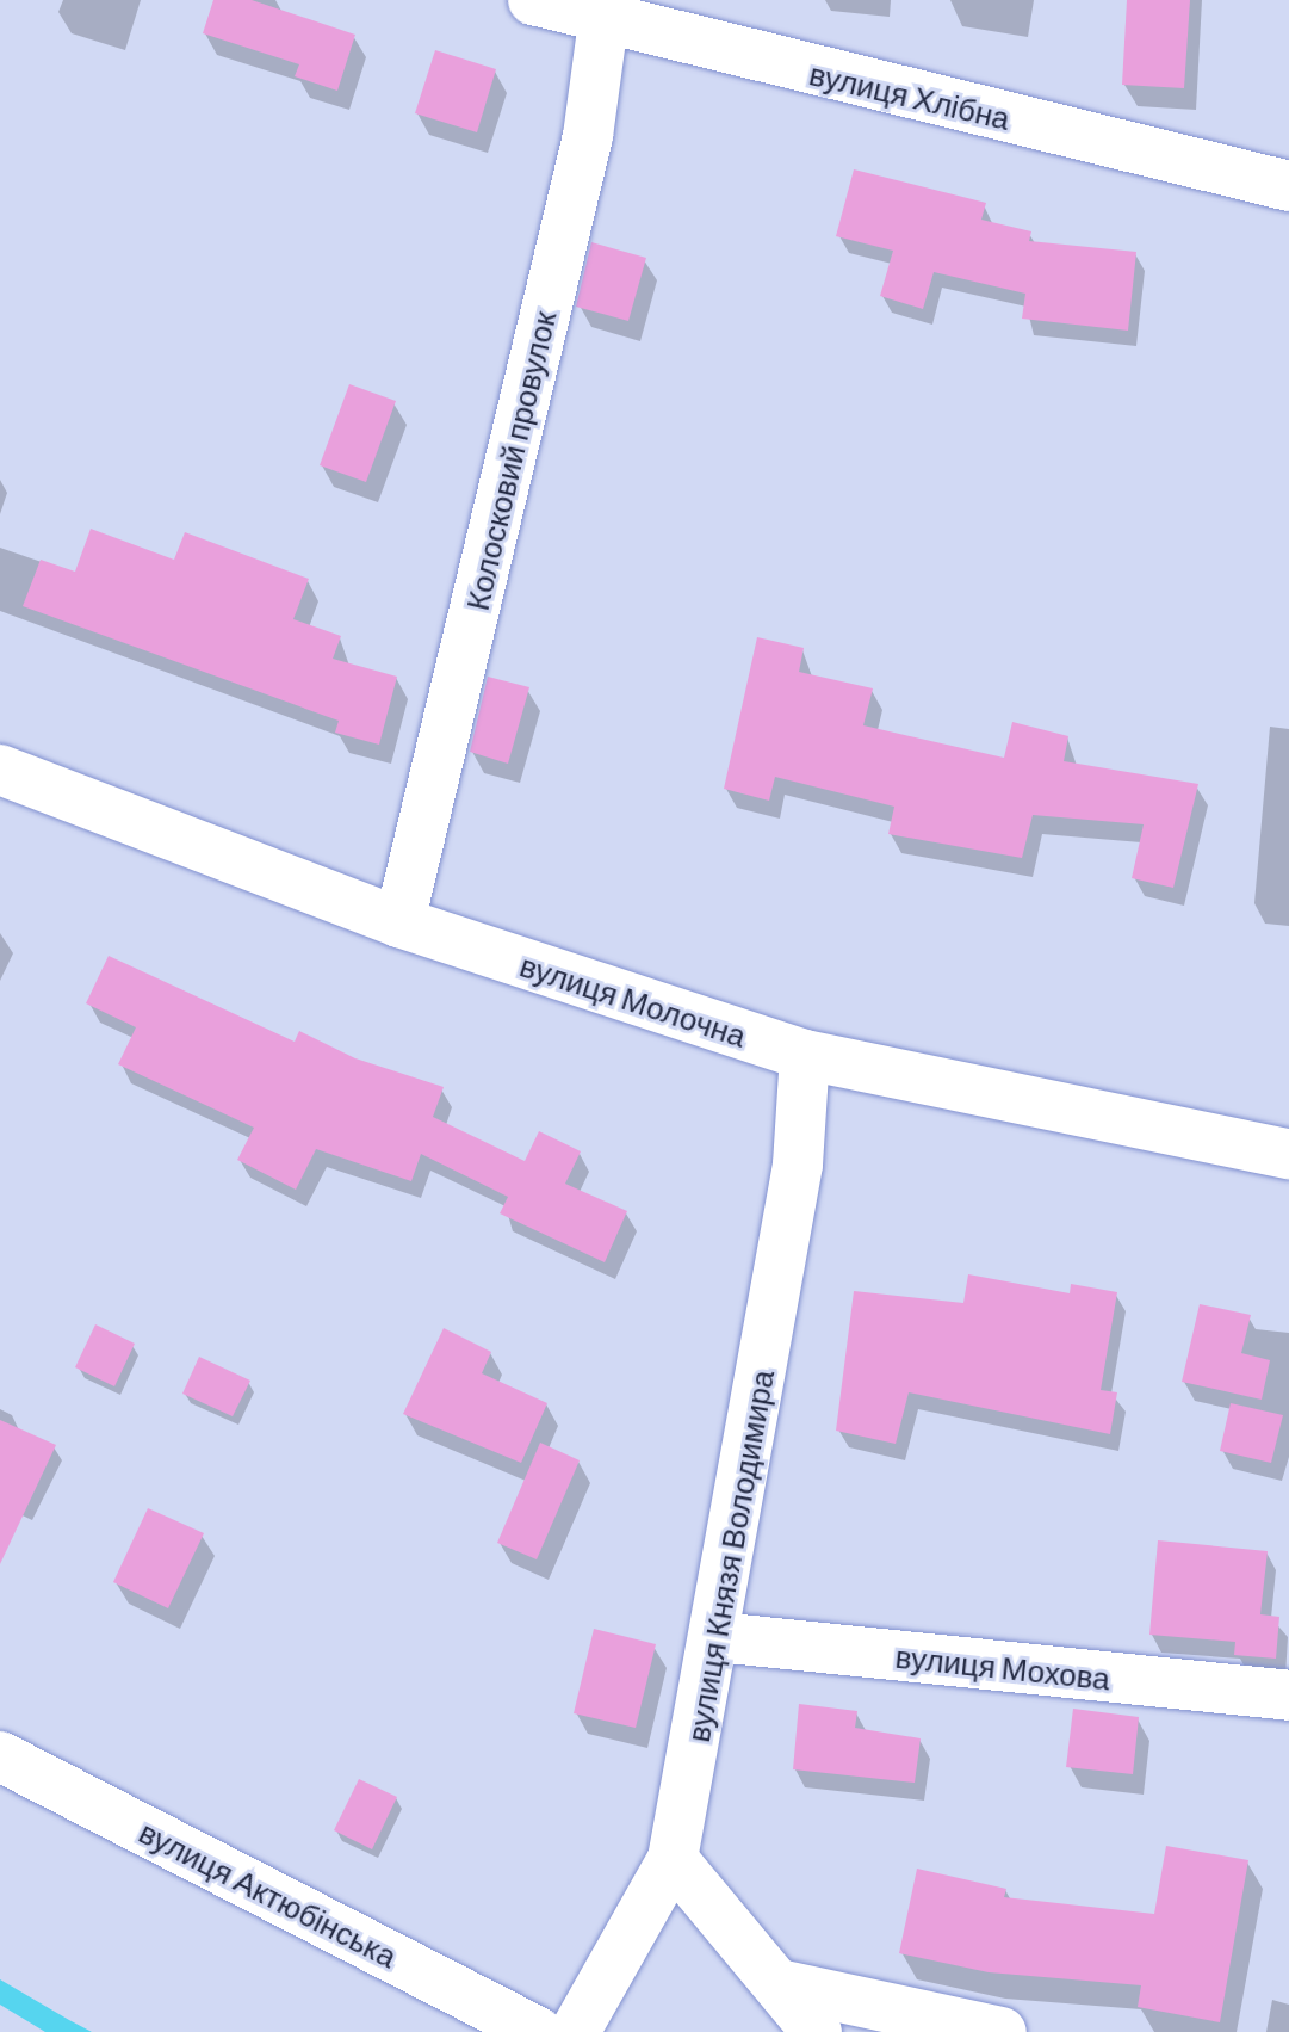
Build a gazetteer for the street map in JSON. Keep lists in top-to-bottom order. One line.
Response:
{"streets":{"street":["вулиця Хлібна","Колосковий провулок","вулиця Молочна","вулиця Князя Володимира","вулиця Мохова","вулиця Актюбінська"]},"crossings":[["вулиця Хлібна","Колосковий провулок"],["Колосковий провулок","вулиця Молочна"],["вулиця Молочна","вулиця Князя Володимира"],["вулиця Князя Володимира","вулиця Мохова"]]}
